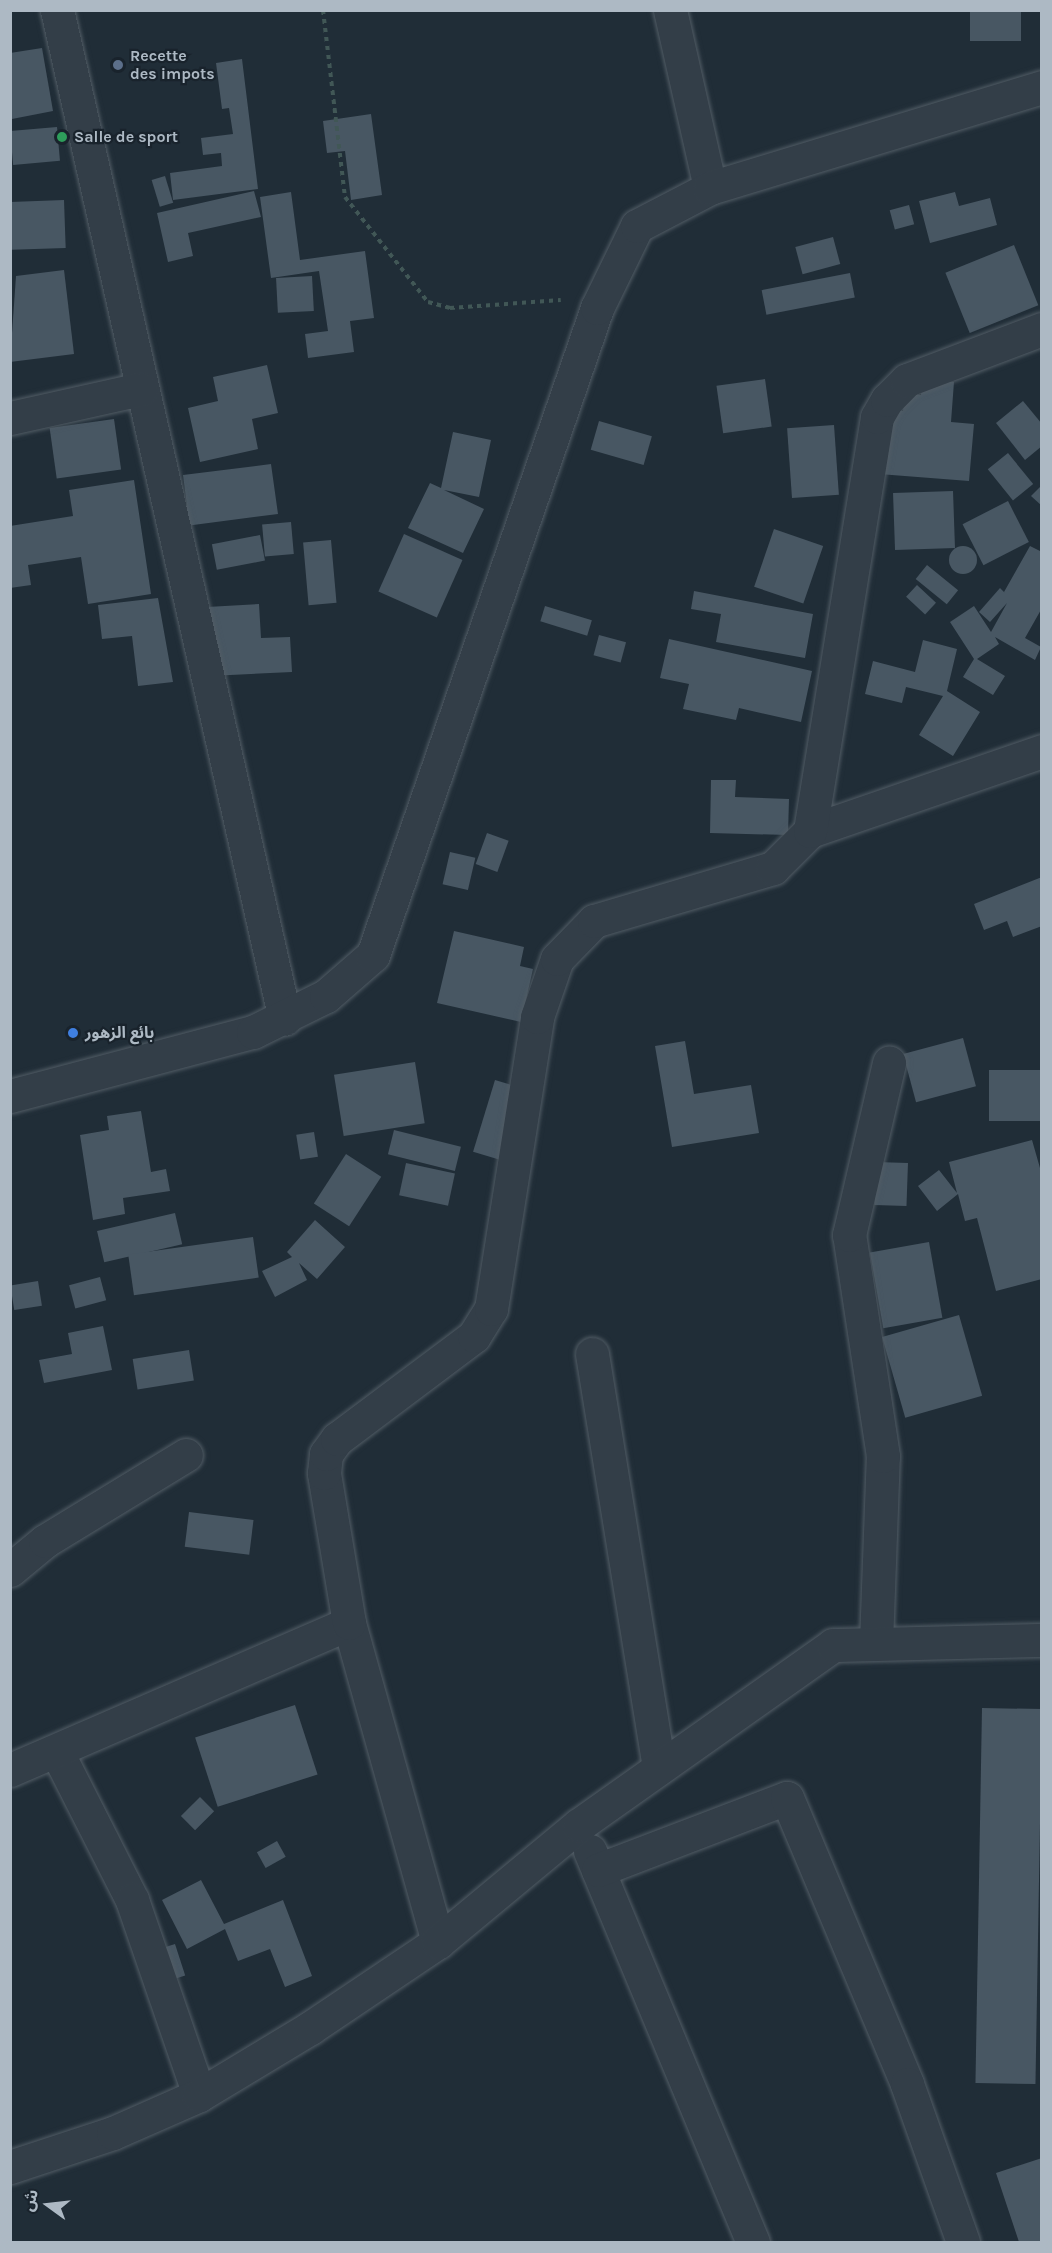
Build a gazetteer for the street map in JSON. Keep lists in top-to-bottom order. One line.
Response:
{"places":["Recette des impots","Salle de sport","بائع الزهور"],"north":"left"}
